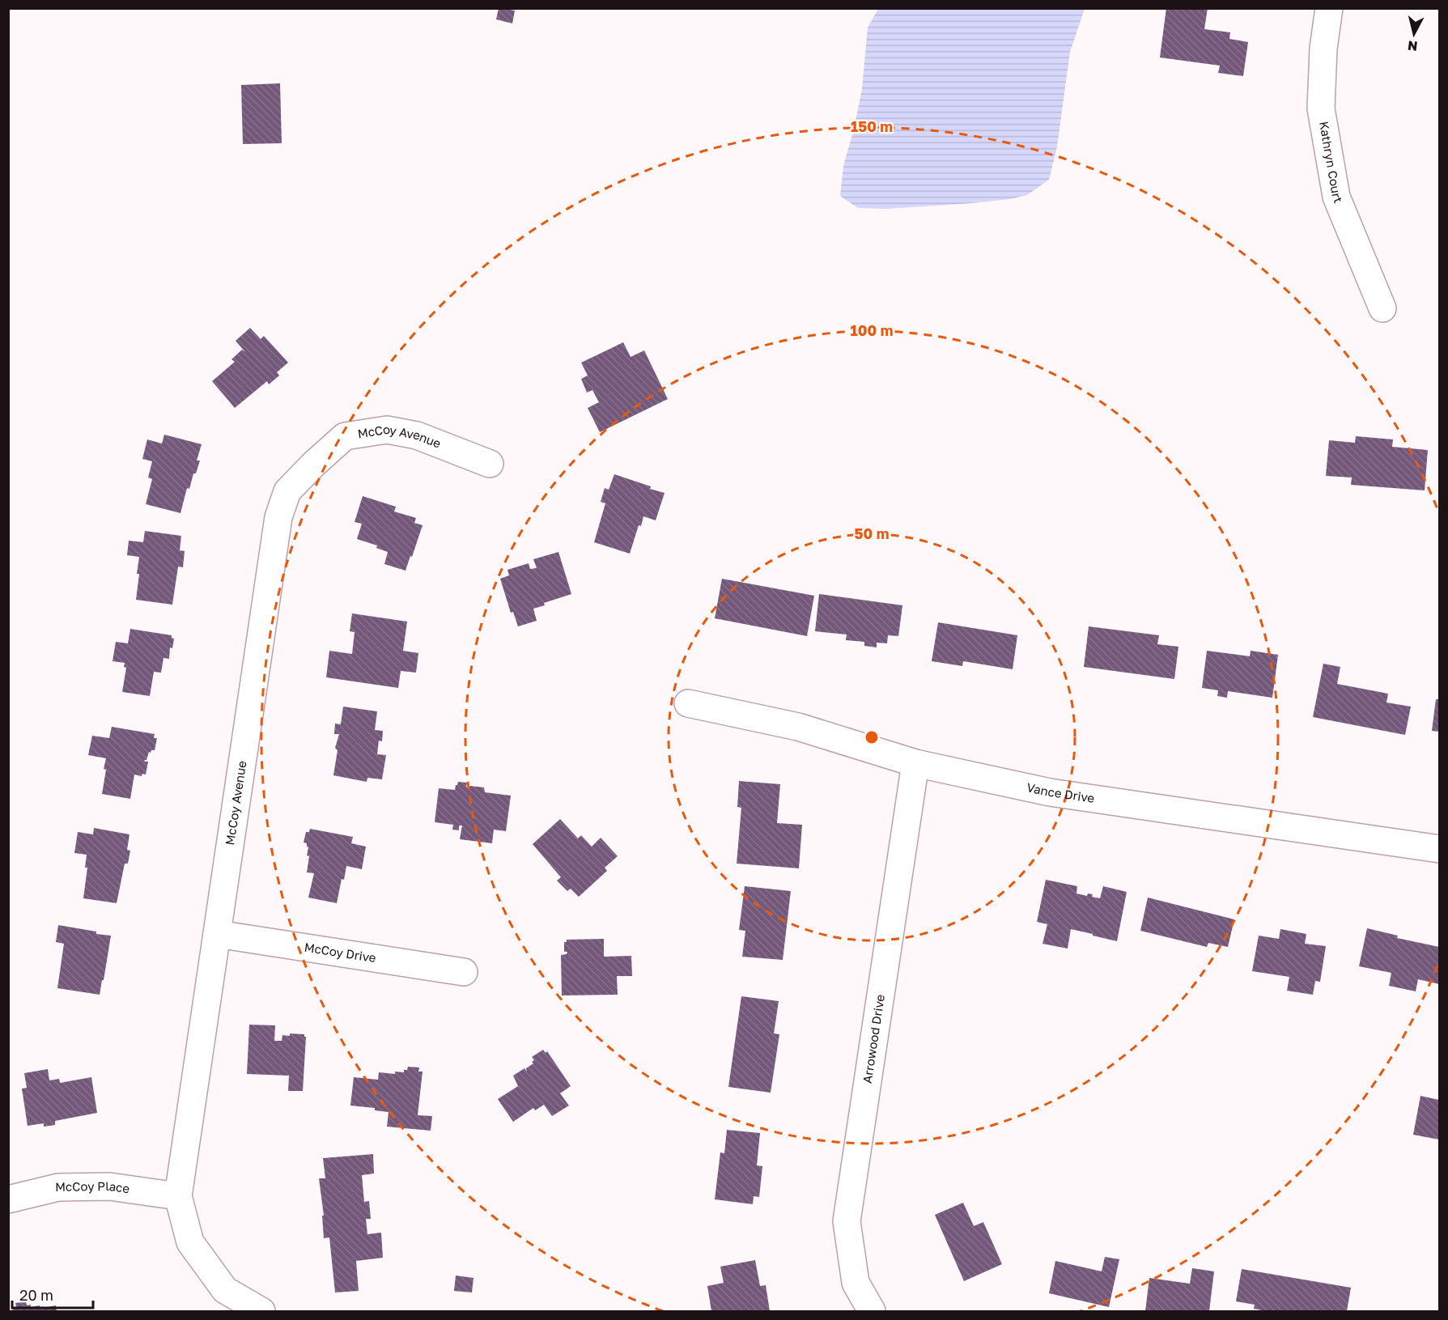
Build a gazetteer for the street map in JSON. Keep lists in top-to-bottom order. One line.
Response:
{"streets":{"street":["Kathryn Court","McCoy Avenue","Vance Drive","McCoy Drive","Arrowood Drive","McCoy Place"]},"crossings":[["McCoy Avenue","McCoy Drive"],["McCoy Avenue","McCoy Place"],["Vance Drive","Arrowood Drive"]],"scale_bar":"20 m","north":"bottom","rings":["150 m","100 m","50 m"]}
